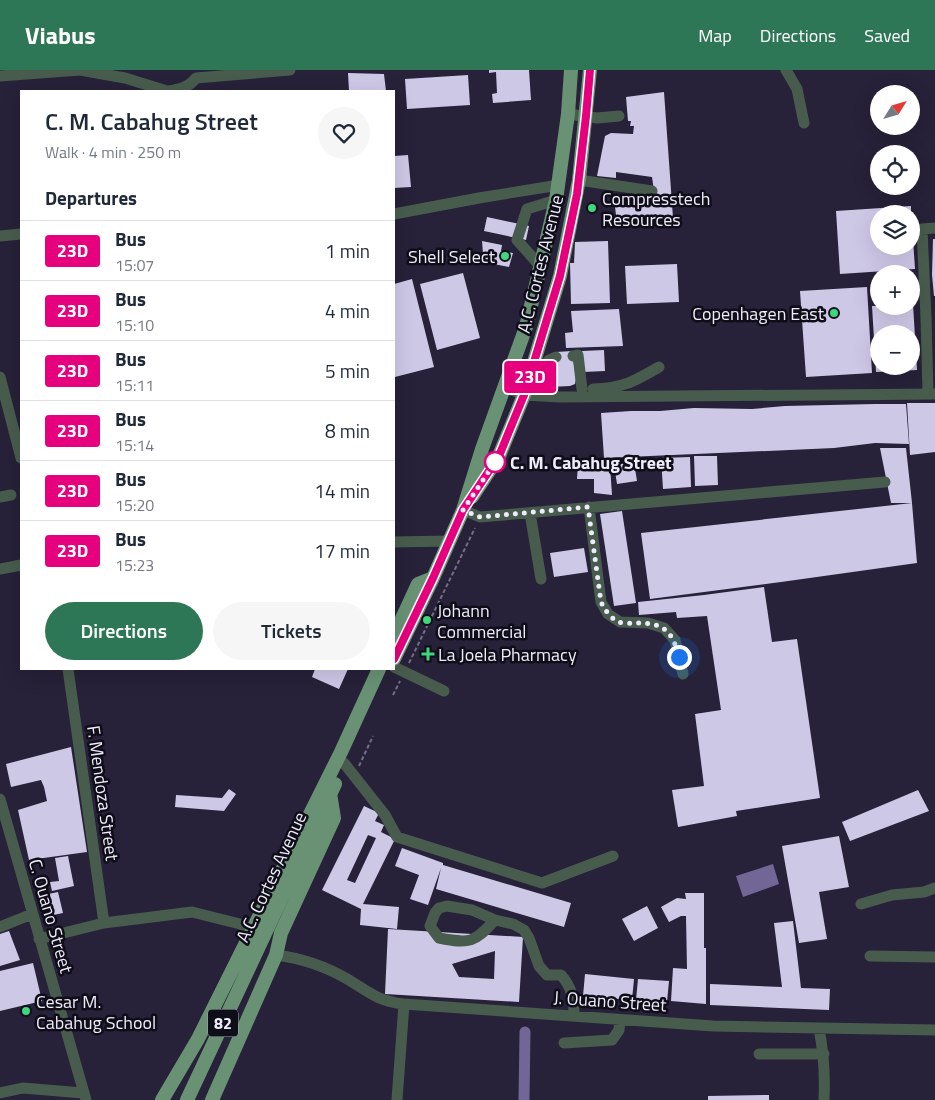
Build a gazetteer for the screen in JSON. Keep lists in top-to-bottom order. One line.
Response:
{"streets":{"main road":["A.C. Cortes Avenue","82"],"street":["F. Mendoza Street","C. Ouano Street","J. Ouano Street"]},"places":{"other":["Compresstech Resources","Shell Select","Copenhagen East","C. M. Cabahug Street","Johann Commercial","Cesar M. Cabahug School"],"health":["La Joela Pharmacy"]},"lines":["bus line 23D"],"north":"top right","page":{"header":"Viabus","nav":["Map","Directions","Saved"],"on_map":"23D","map_buttons":["+","−"],"heading":[["C. M. Cabahug Street","Walk · 4 min · 250 m"],"Departures"],"list":[{"mark":"23D","name":"Bus","note":"15:07","value":"1 min"},{"mark":"23D","name":"Bus","note":"15:10","value":"4 min"},{"mark":"23D","name":"Bus","note":"15:11","value":"5 min"},{"mark":"23D","name":"Bus","note":"15:14","value":"8 min"},{"mark":"23D","name":"Bus","note":"15:20","value":"14 min"},{"mark":"23D","name":"Bus","note":"15:23","value":"17 min"}],"buttons":["Directions","Tickets"]}}
